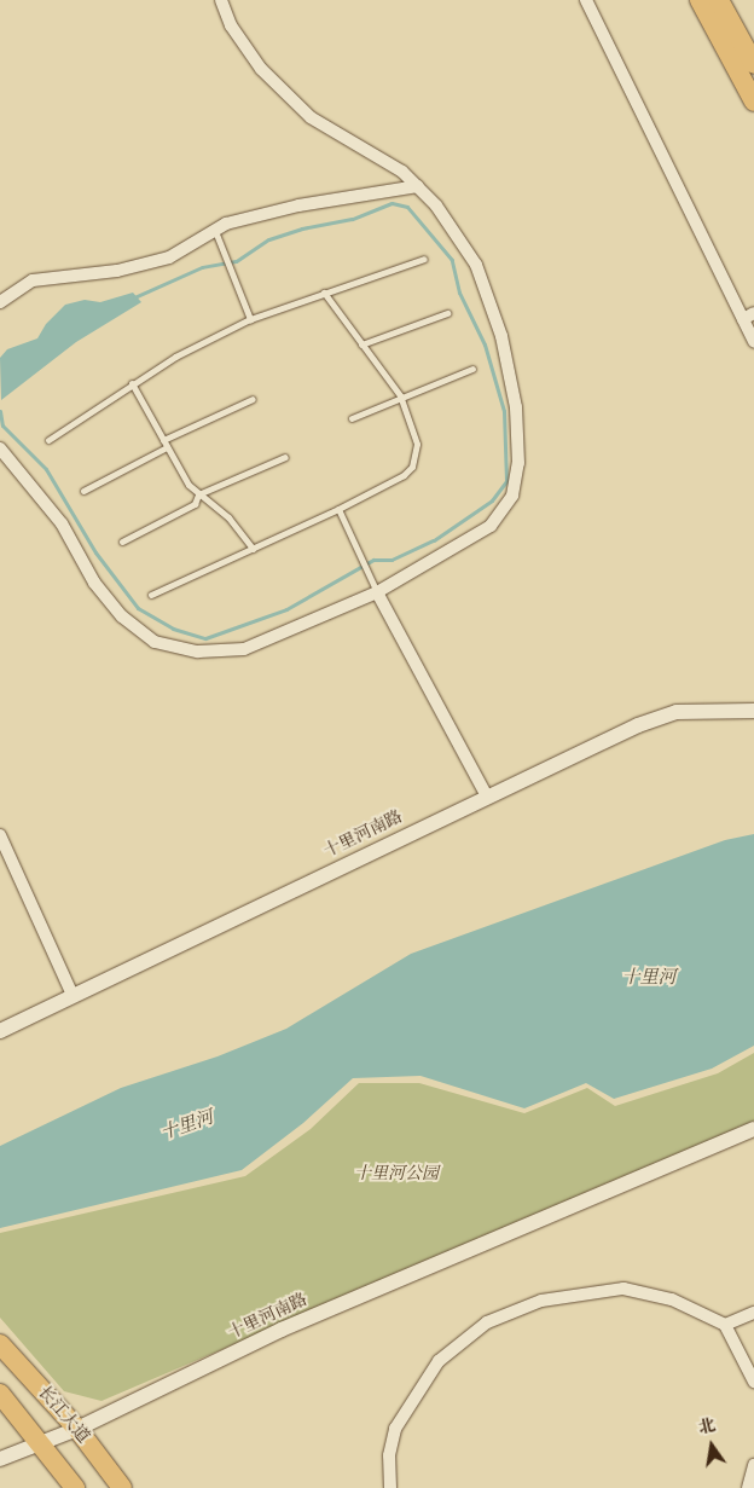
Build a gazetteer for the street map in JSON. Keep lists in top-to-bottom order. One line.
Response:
{"streets":{"main road":["长江大道"],"street":["十里河南路"]},"crossings":[["十里河南路","长江大道"]],"water":["十里河"],"parks":["十里河公园"],"north":"top"}
